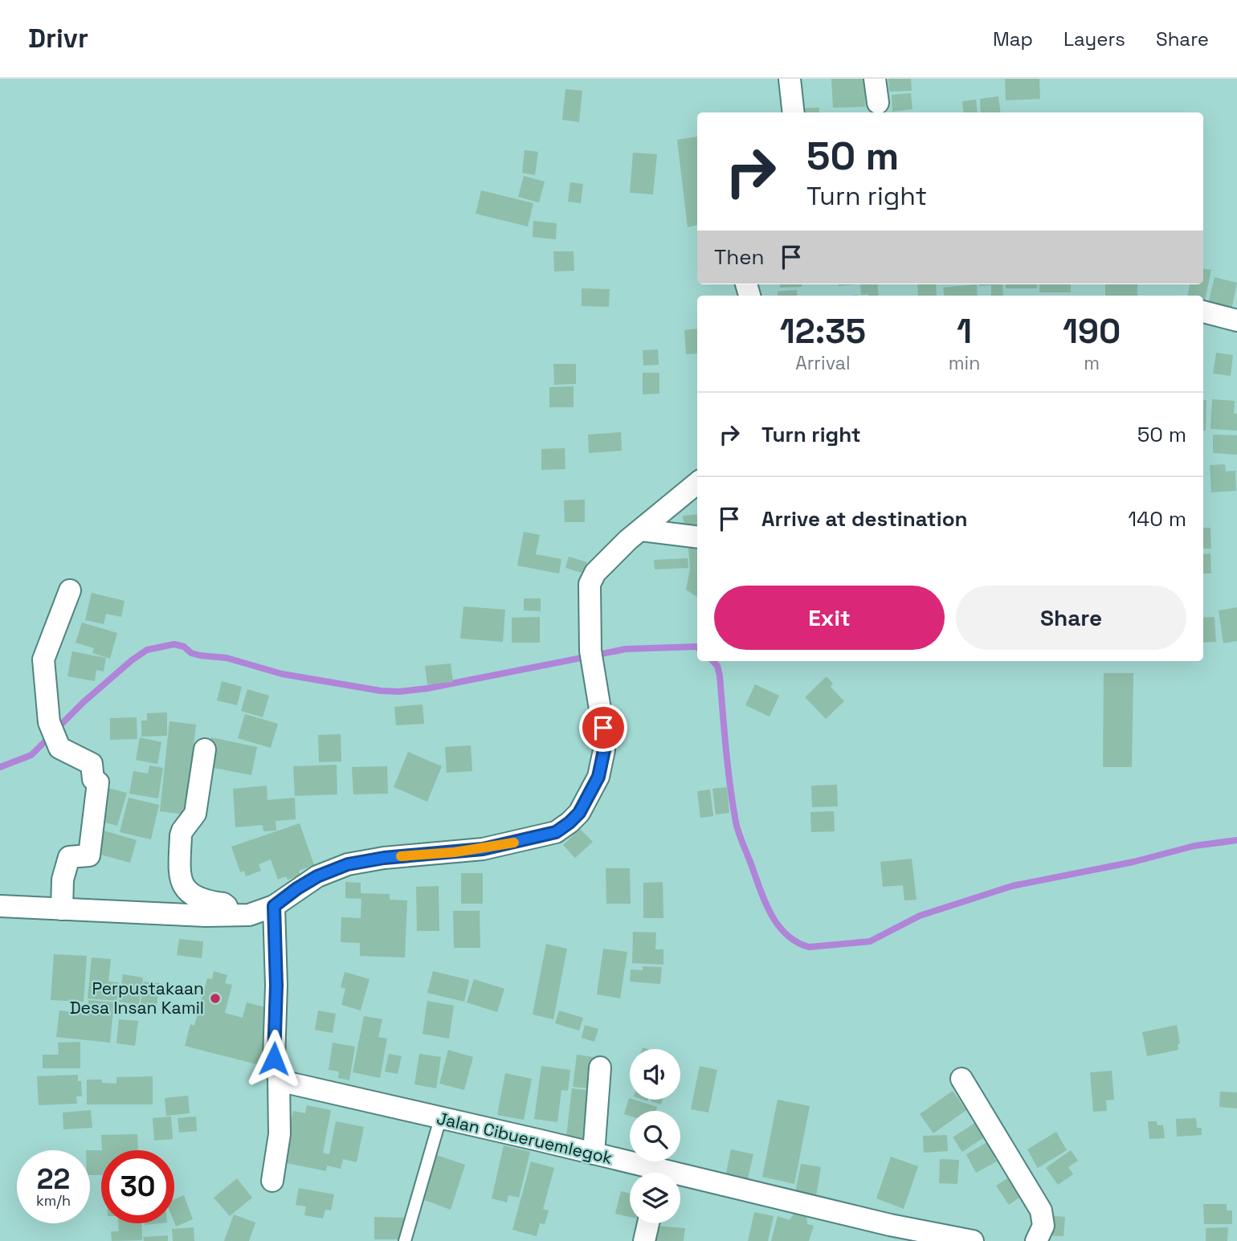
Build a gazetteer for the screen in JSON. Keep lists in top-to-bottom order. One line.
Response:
{"streets":{"street":["Jalan Cibueruemlegok"]},"places":["Perpustakaan Desa Insan Kamil"],"page":{"header":"Drivr","nav":["Map","Layers","Share"],"turn":["50 m","Turn right"],"then":"Then","eta":["12:35","Arrival","1","min","190","m"],"list":[{"name":"Turn right","value":"50 m"},{"name":"Arrive at destination","value":"140 m"}],"buttons":["Exit","Share"],"speed":"22 km/h","limit":"30"}}
